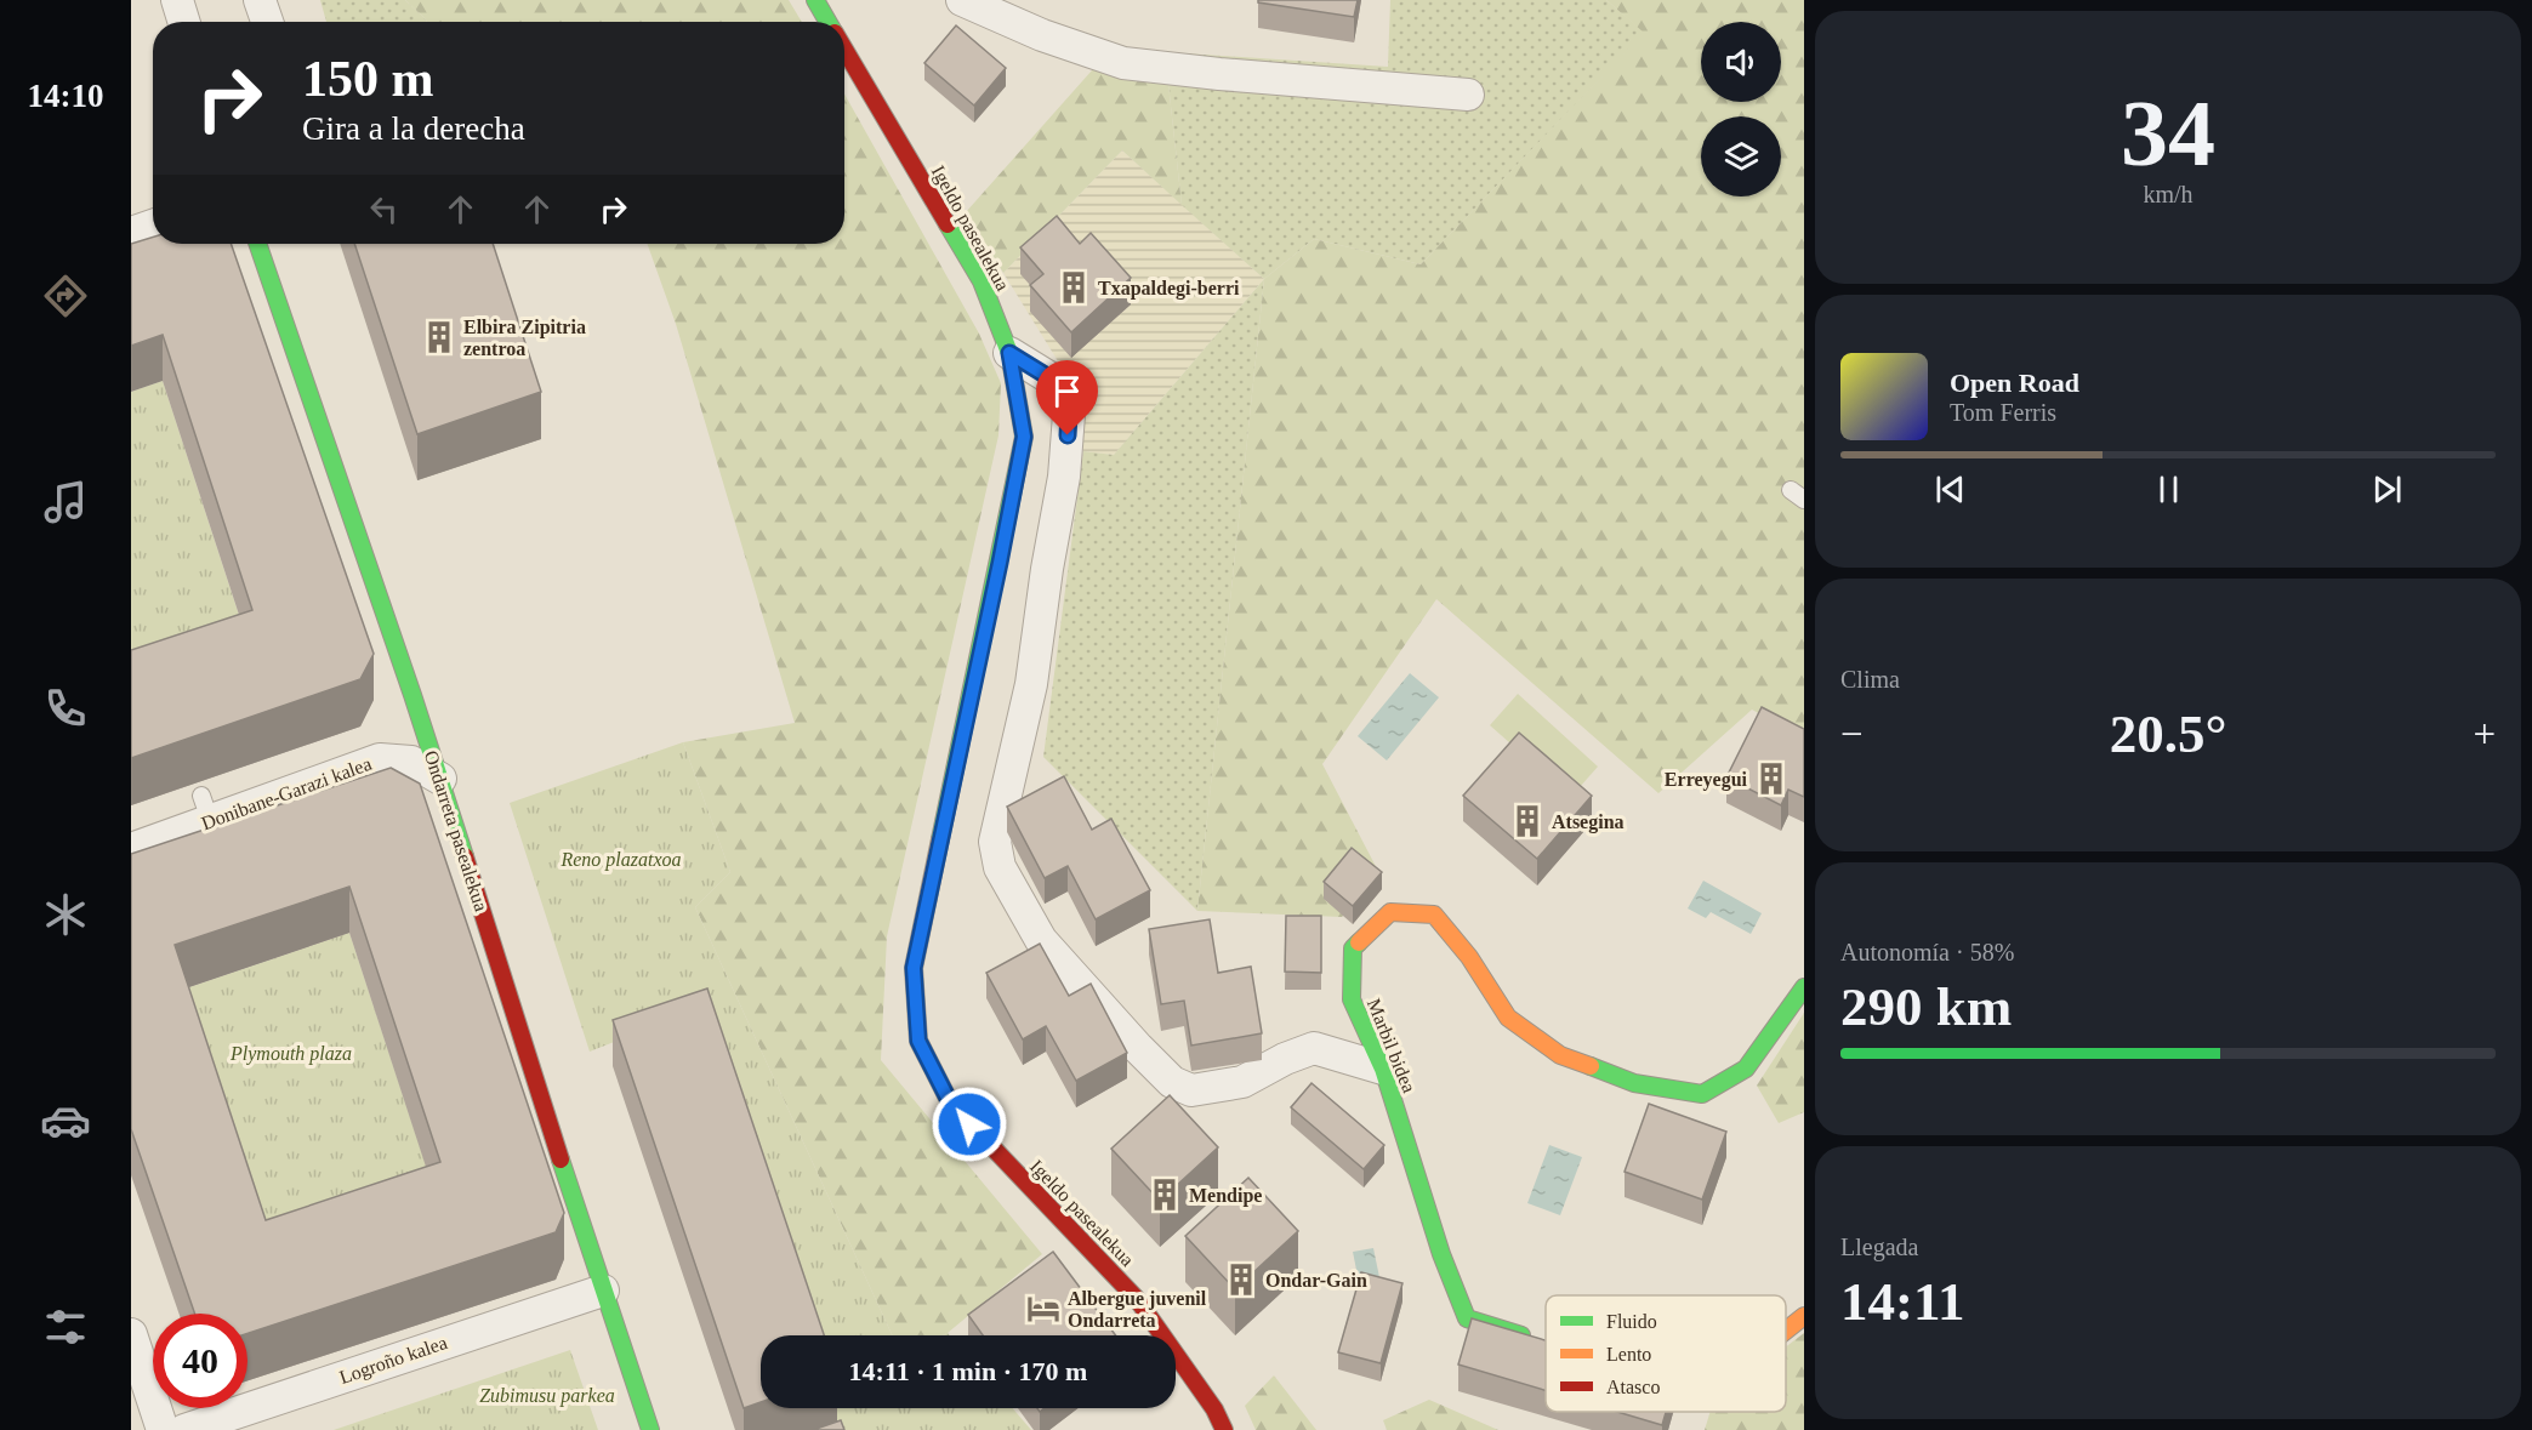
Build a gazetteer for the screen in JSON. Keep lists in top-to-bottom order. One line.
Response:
{"streets":{"street":["Igeldo pasealekua","Donibane-Garazi kalea","Ondarreta pasealekua","Marbil bidea","Logroño kalea"]},"crossings":[["Donibane-Garazi kalea","Ondarreta pasealekua"],["Ondarreta pasealekua","Logroño kalea"]],"parks":["Reno plazatxoa","Plymouth plaza","Zubimusu parkea"],"places":{"building":["Txapaldegi-berri","Elbira Zipitria zentroa","Erreyegui","Atsegina","Mendipe","Ondar-Gain"],"hotel":["Albergue juvenil Ondarreta"]},"legend":["Fluido","Lento","Atasco"],"page":{"tabs":"14:10","tile":[["34","km/h"],"Clima",["Autonomía · 58%","290 km"],["Llegada","14:11"]],"turn":["150 m","Gira a la derecha"],"song":["Open Road","Tom Ferris"],"heat":["−","20.5°","+"],"limit":"40","trip":"14:11 · 1 min · 170 m"}}
